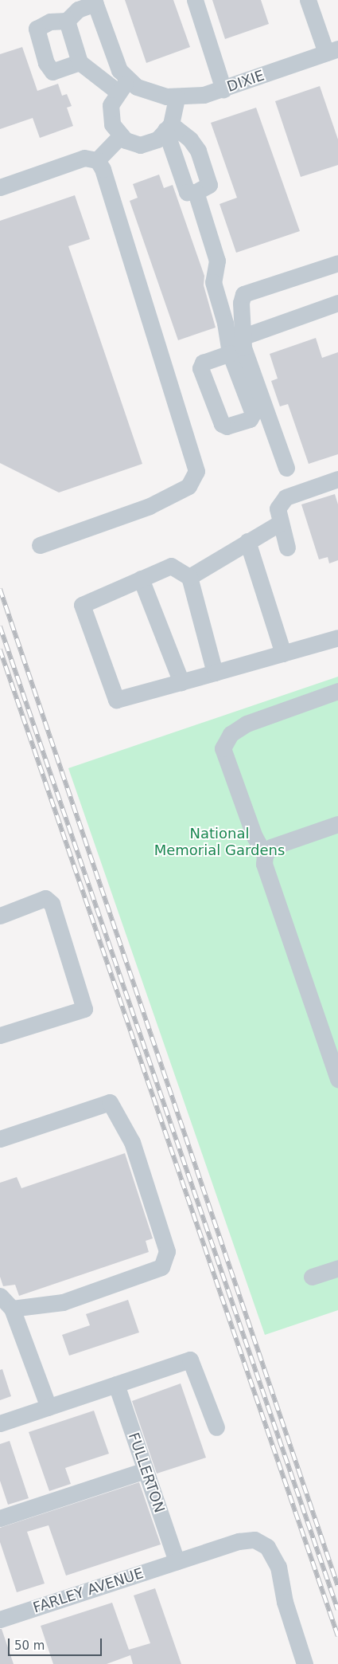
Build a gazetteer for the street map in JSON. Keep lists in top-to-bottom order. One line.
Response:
{"streets":{"street":["DIXIE","FULLERTON","FARLEY AVENUE"]},"crossings":[["FULLERTON","FARLEY AVENUE"]],"parks":["National Memorial Gardens"],"scale_bar":"50 m"}
